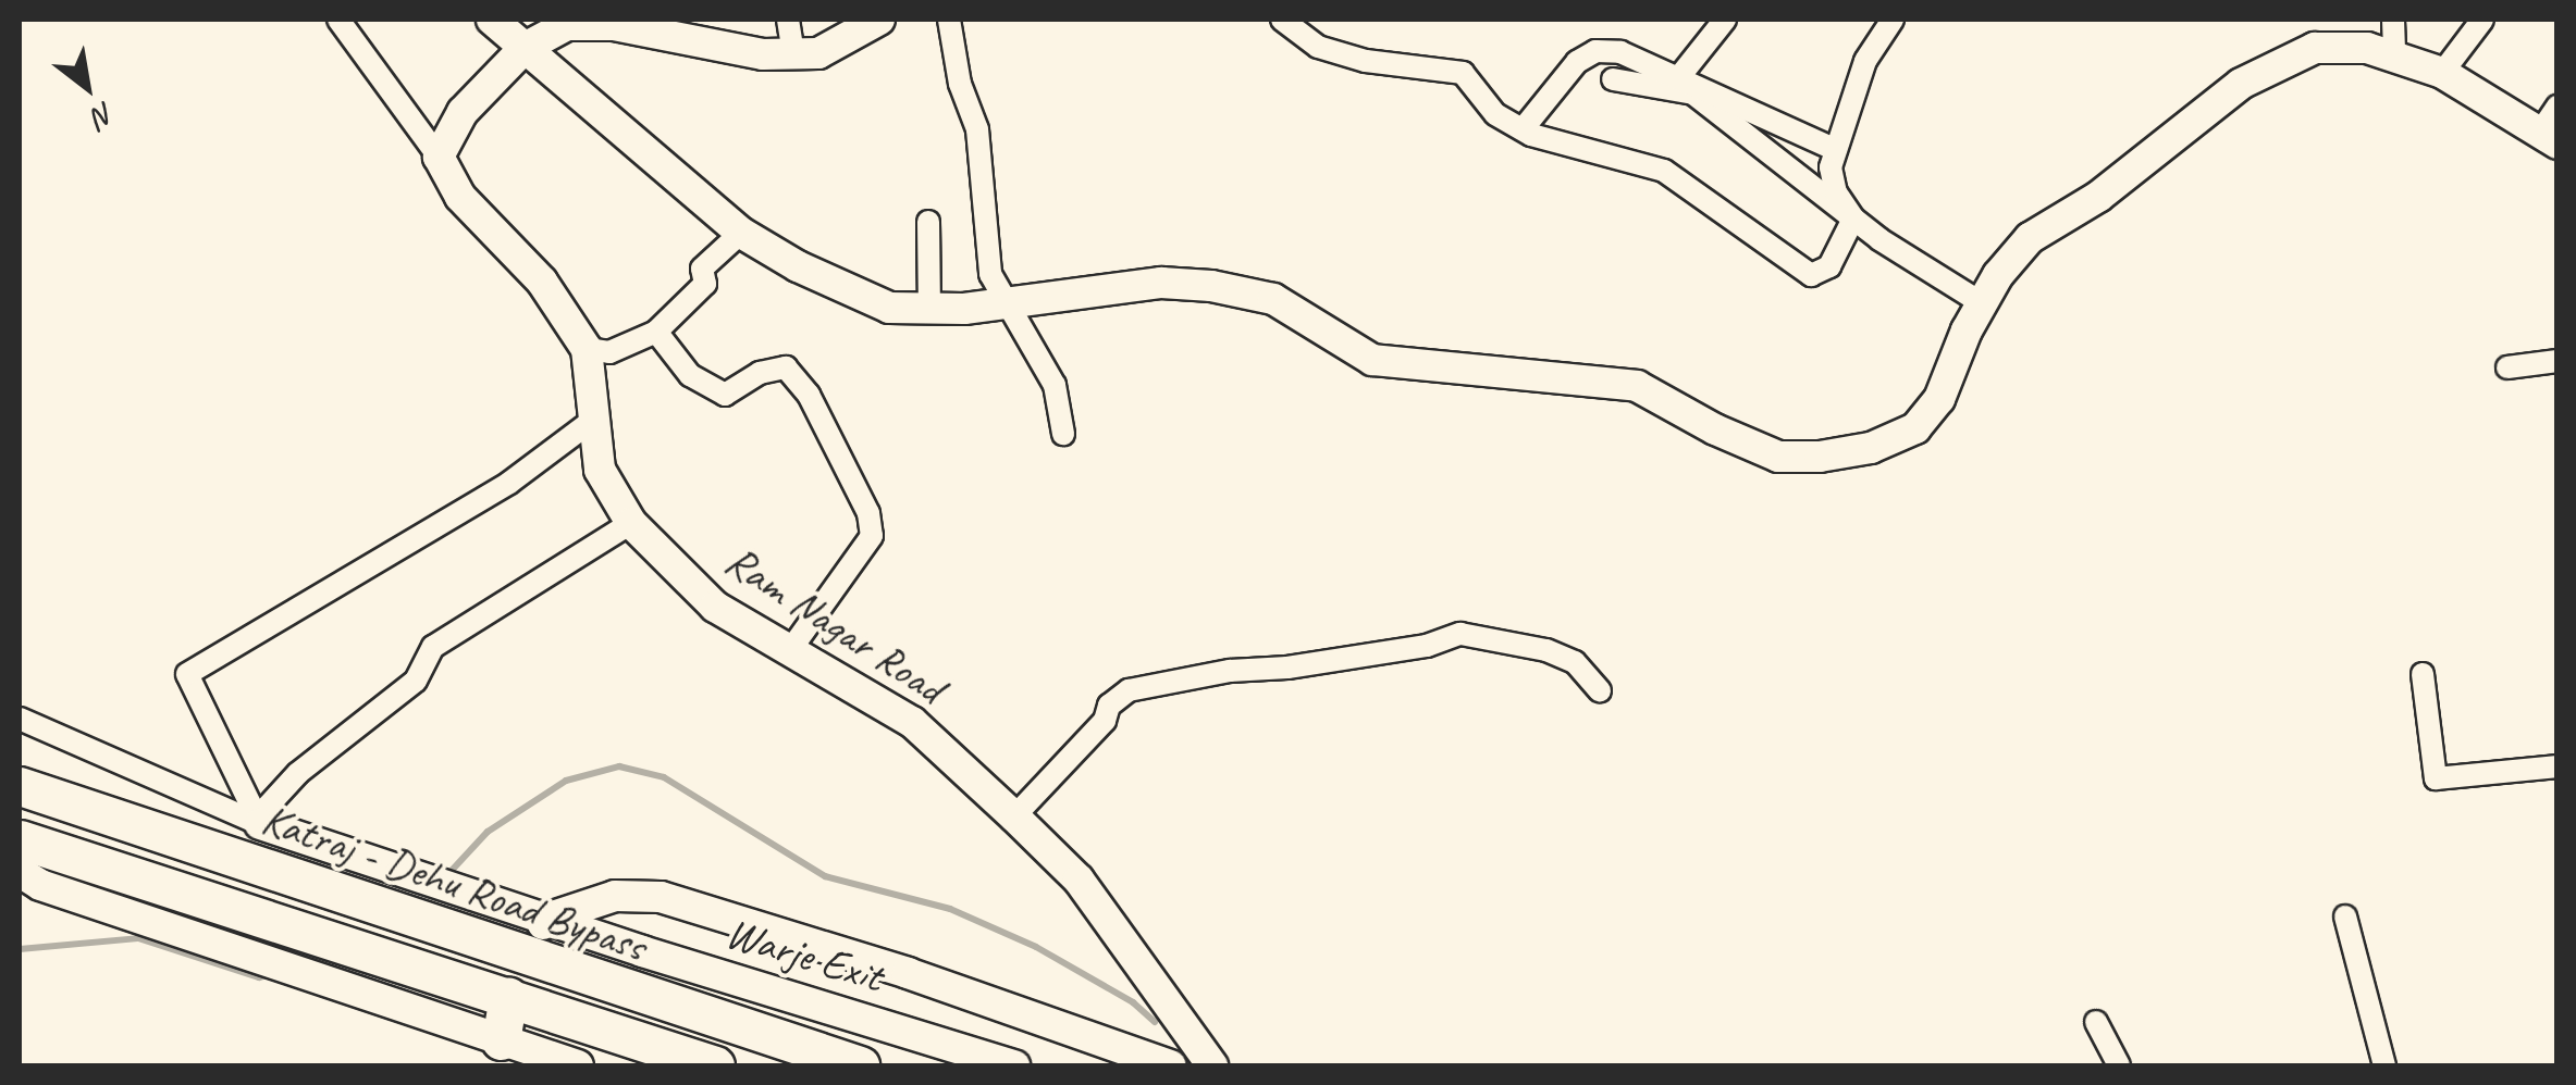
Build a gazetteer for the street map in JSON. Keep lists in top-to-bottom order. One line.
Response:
{"streets":{"highway":["Katraj - Dehu Road Bypass"],"street":["Ram Nagar Road","Warje Exit"]},"north":"bottom right"}
